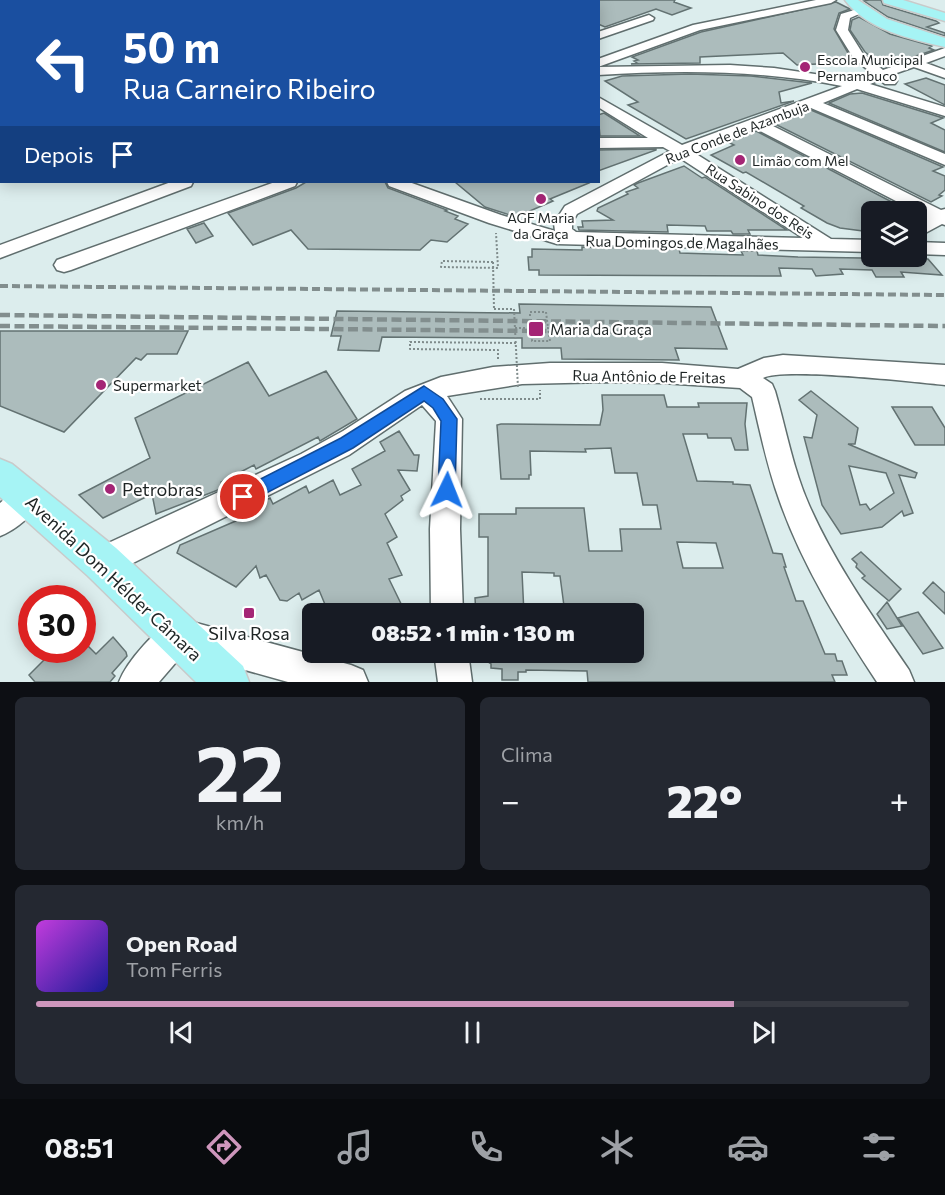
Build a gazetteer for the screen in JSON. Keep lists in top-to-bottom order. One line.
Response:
{"streets":{"main road":["Avenida Dom Hélder Câmara"],"street":["Rua Conde de Azambuja","Rua Sabino dos Reis","Rua Domingos de Magalhães","Rua Antônio de Freitas"]},"crossings":[["Rua Conde de Azambuja","Rua Sabino dos Reis"],["Rua Conde de Azambuja","Rua Domingos de Magalhães"],["Rua Sabino dos Reis","Rua Domingos de Magalhães"],["Rua Antônio de Freitas","Avenida Dom Hélder Câmara"]],"places":{"other":["Escola Municipal Pernambuco","Limão com Mel","AGF Maria da Graça","Supermarket","Petrobras"],"transit":["Maria da Graça","Silva Rosa"]},"page":{"turn":["50 m","Rua Carneiro Ribeiro"],"then":"Depois","limit":"30","trip":"08:52 · 1 min · 130 m","tile":[["22","km/h"],"Clima"],"heat":["−","22°","+"],"song":["Open Road","Tom Ferris"],"tabs":"08:51"}}
